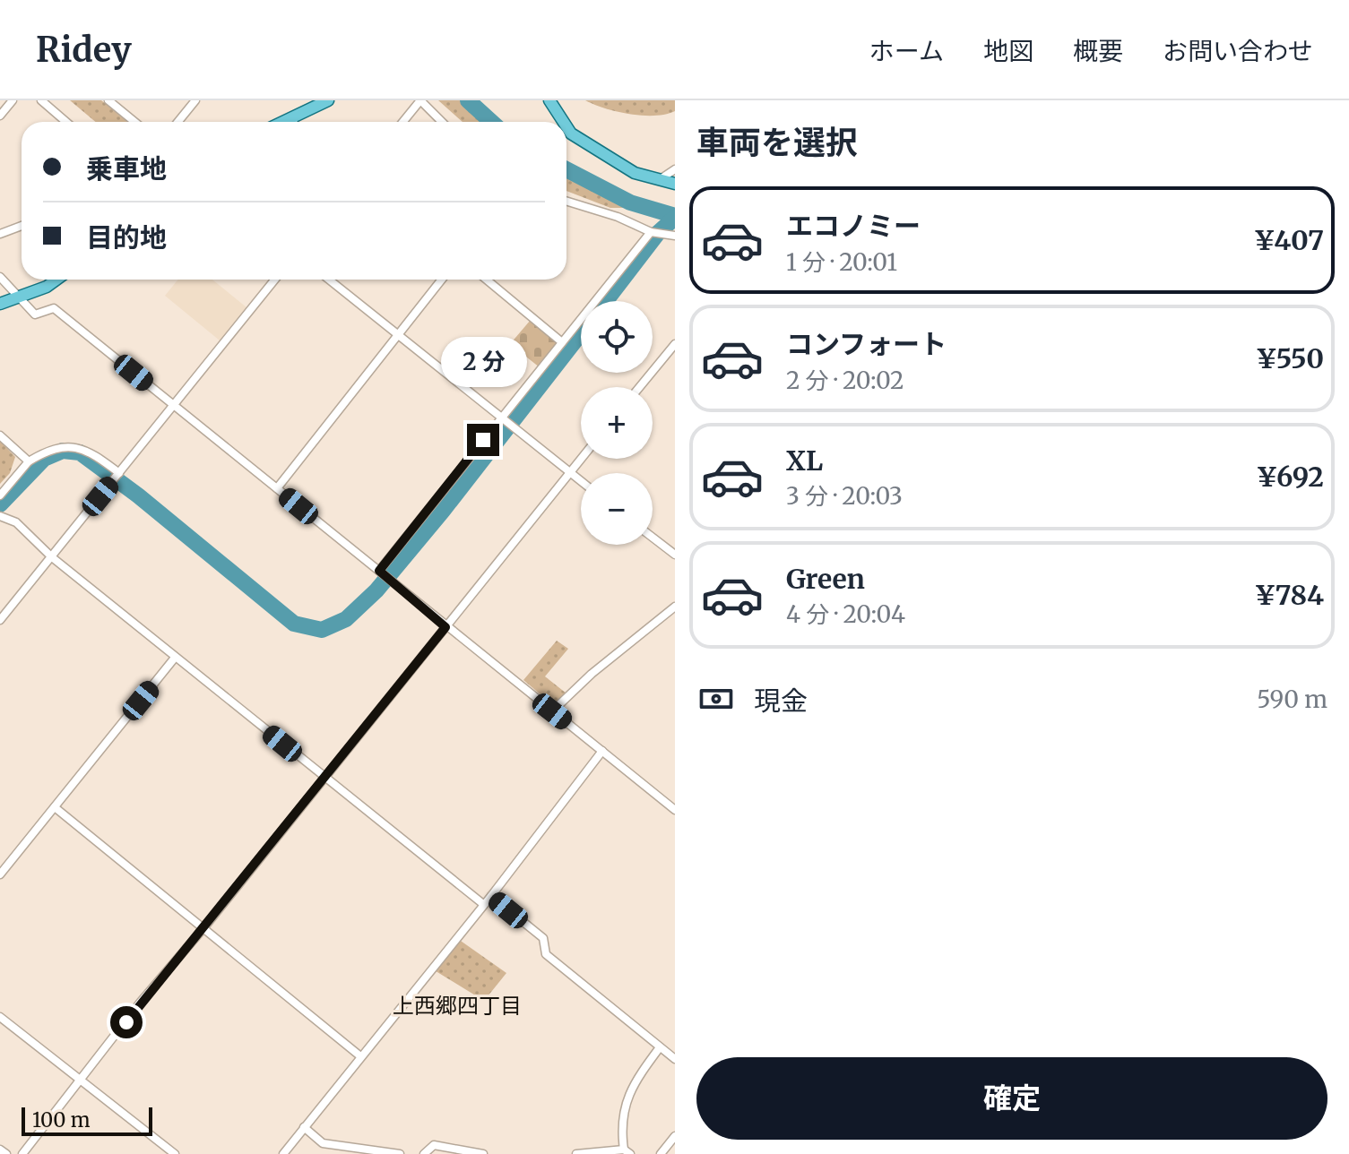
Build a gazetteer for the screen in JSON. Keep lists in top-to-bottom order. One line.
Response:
{"districts":["上西郷四丁目"],"scale_bar":"100 m","page":{"header":"Ridey","nav":["ホーム","地図","概要","お問い合わせ"],"heading":"車両を選択","banner":["乗車地","目的地"],"list":[{"name":"エコノミー","note":"1 分 · 20:01","value":"¥407"},{"name":"コンフォート","note":"2 分 · 20:02","value":"¥550"},{"name":"XL","note":"3 分 · 20:03","value":"¥692"},{"name":"Green","note":"4 分 · 20:04","value":"¥784"}],"map_buttons":["+","−"],"bubble":"2 分","pay":["現金","590 m"],"buttons":"確定","scale":"100 m"}}
